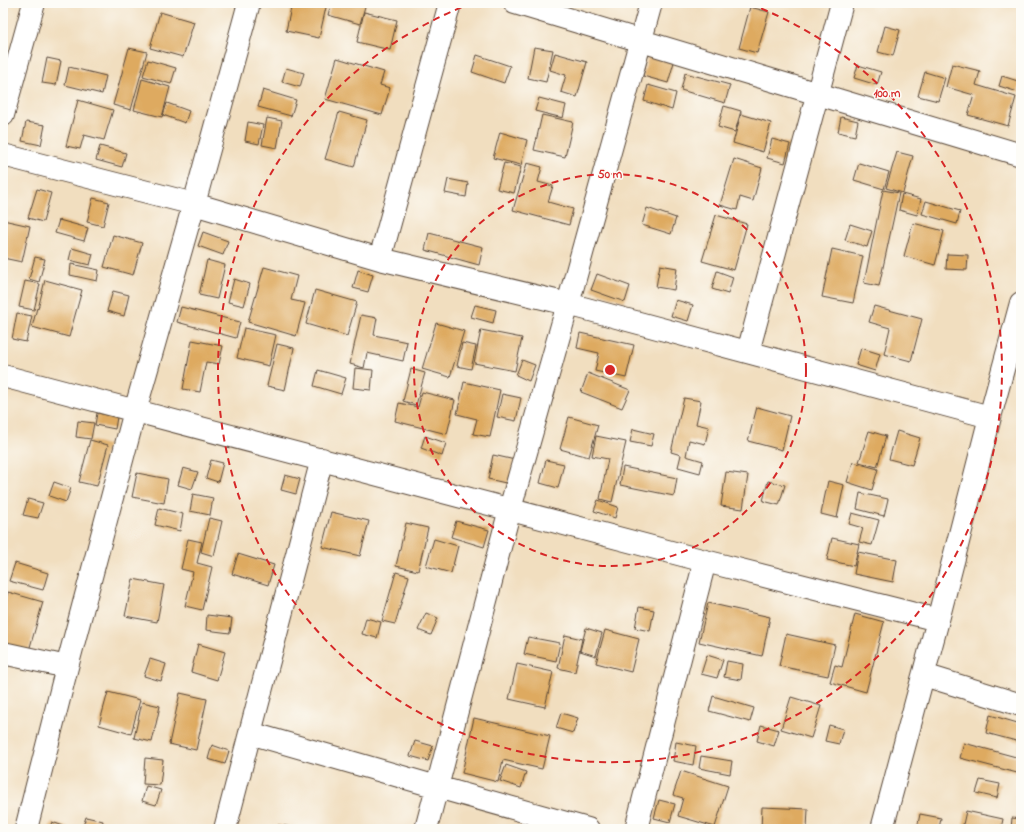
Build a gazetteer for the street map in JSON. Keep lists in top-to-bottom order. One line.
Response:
{"rings":["100 m","50 m"]}
